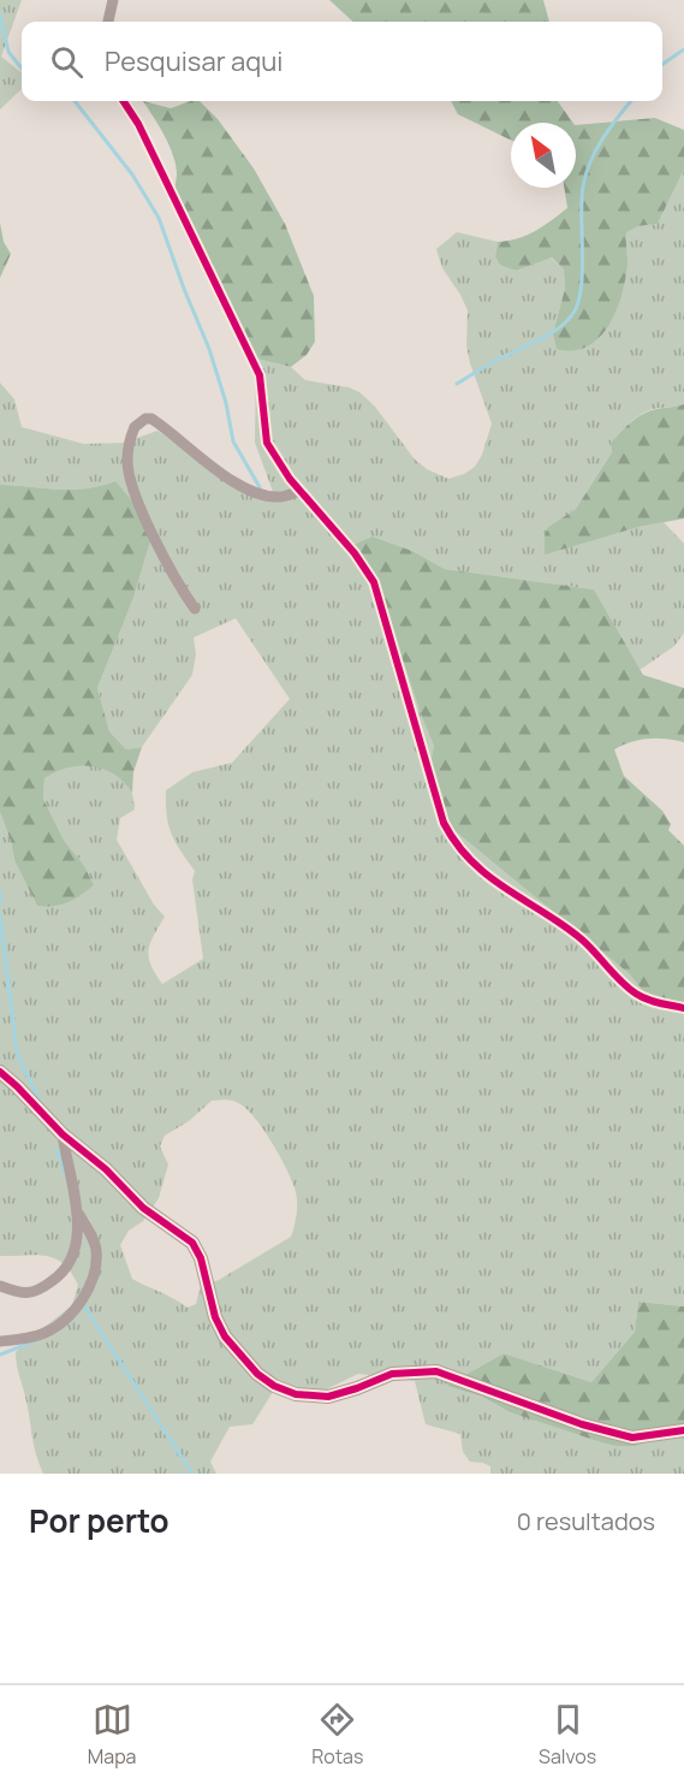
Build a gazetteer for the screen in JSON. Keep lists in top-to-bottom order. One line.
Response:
{"north":"top left","page":{"search":"Pesquisar aqui","heading":["Por perto","0 resultados"],"nav":["Mapa","Rotas","Salvos"]}}
